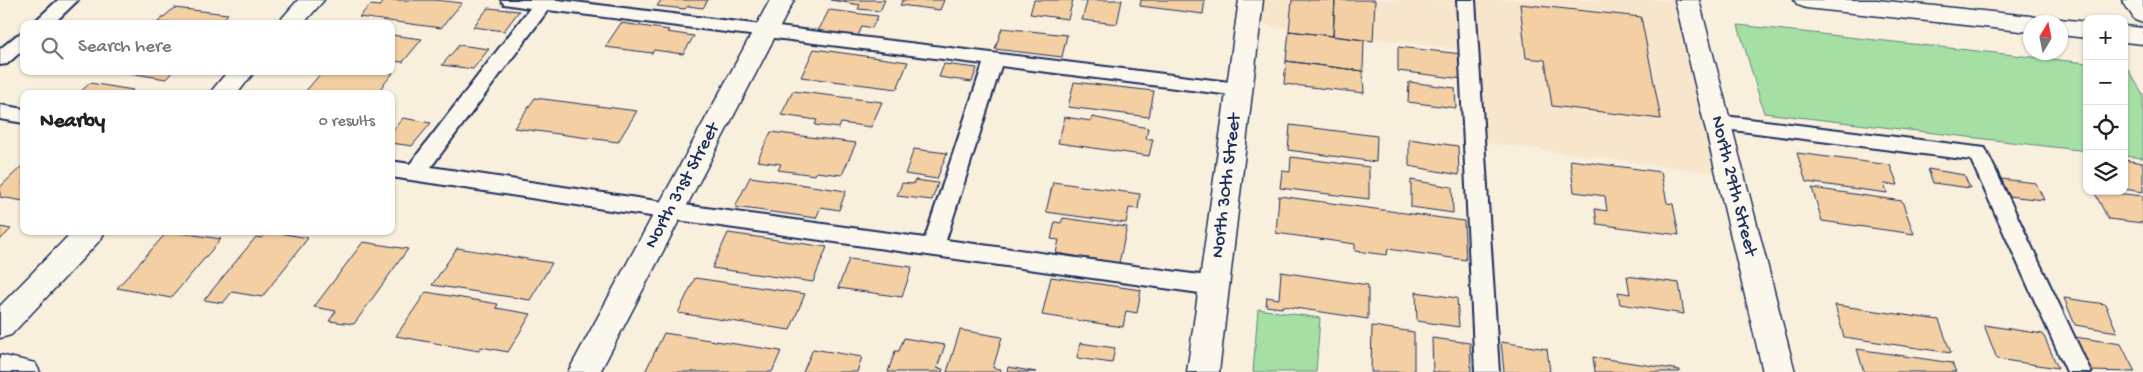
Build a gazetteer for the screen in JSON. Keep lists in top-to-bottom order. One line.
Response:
{"streets":{"street":["North 31st Street","North 30th Street","North 29th Street"]},"north":"top","page":{"map_buttons":["+","−"],"search":"Search here","heading":["Nearby","0 results"]}}
